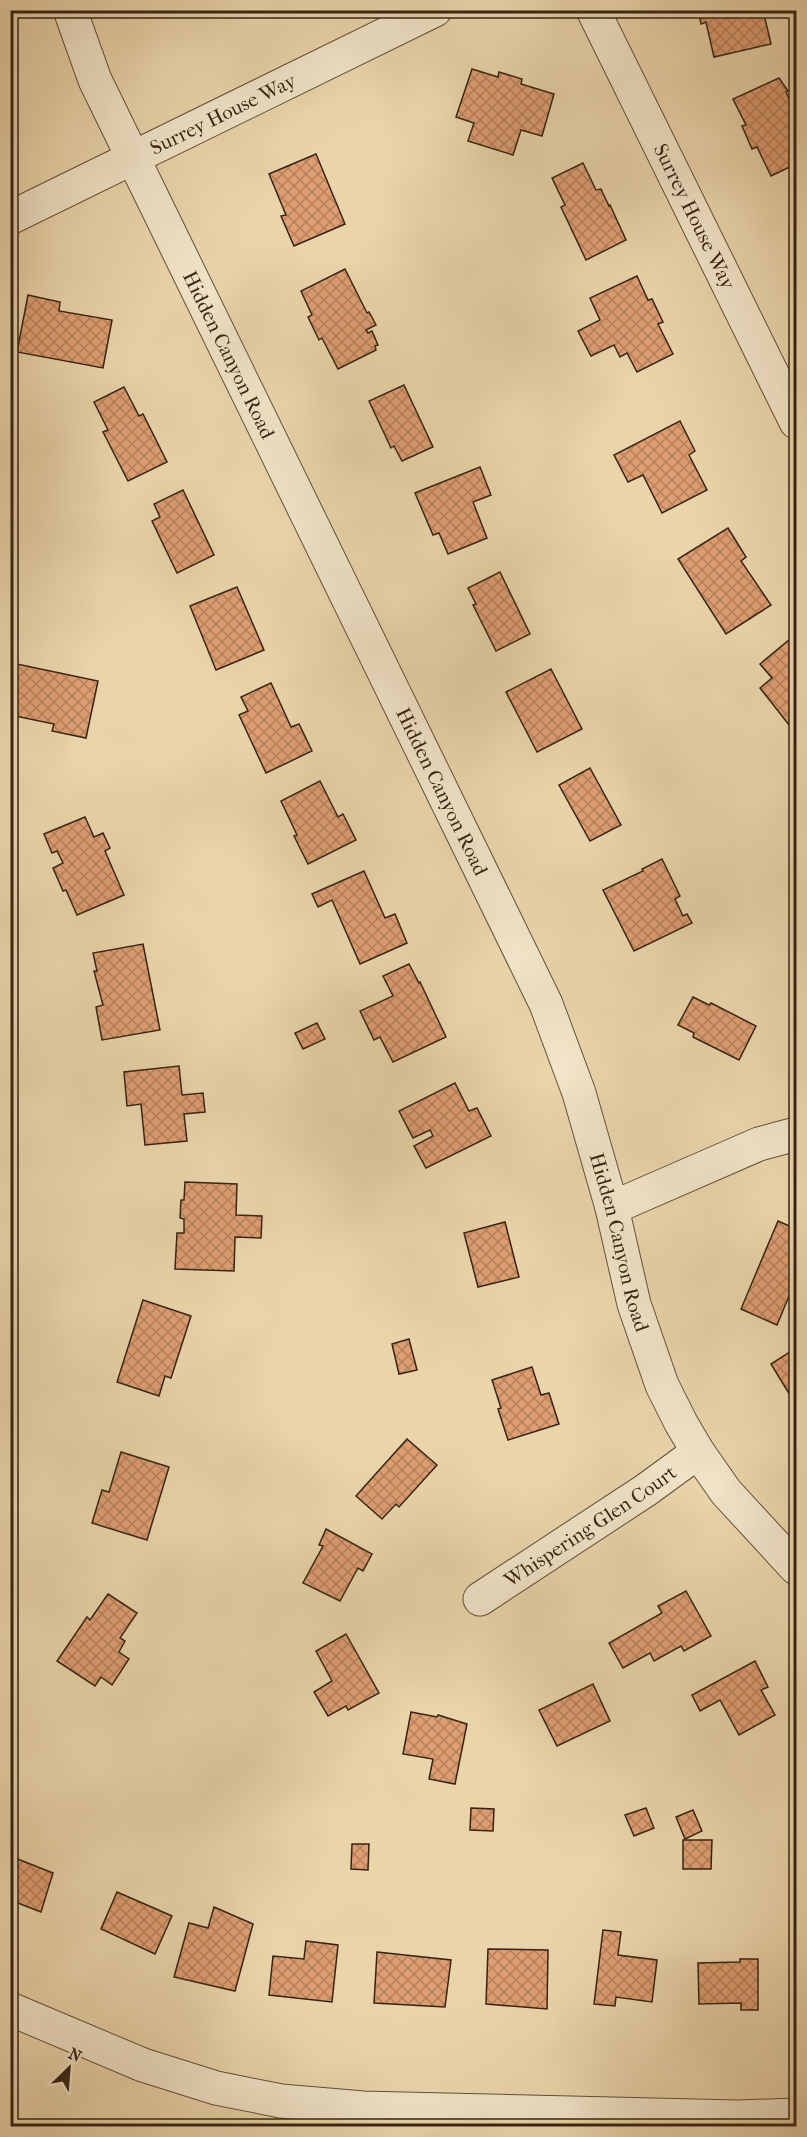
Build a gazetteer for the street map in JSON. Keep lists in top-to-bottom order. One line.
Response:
{"streets":{"street":["Surrey House Way","Hidden Canyon Road","Whispering Glen Court"]},"crossings":[["Surrey House Way","Hidden Canyon Road"],["Hidden Canyon Road","Whispering Glen Court"]],"north":"top right"}
